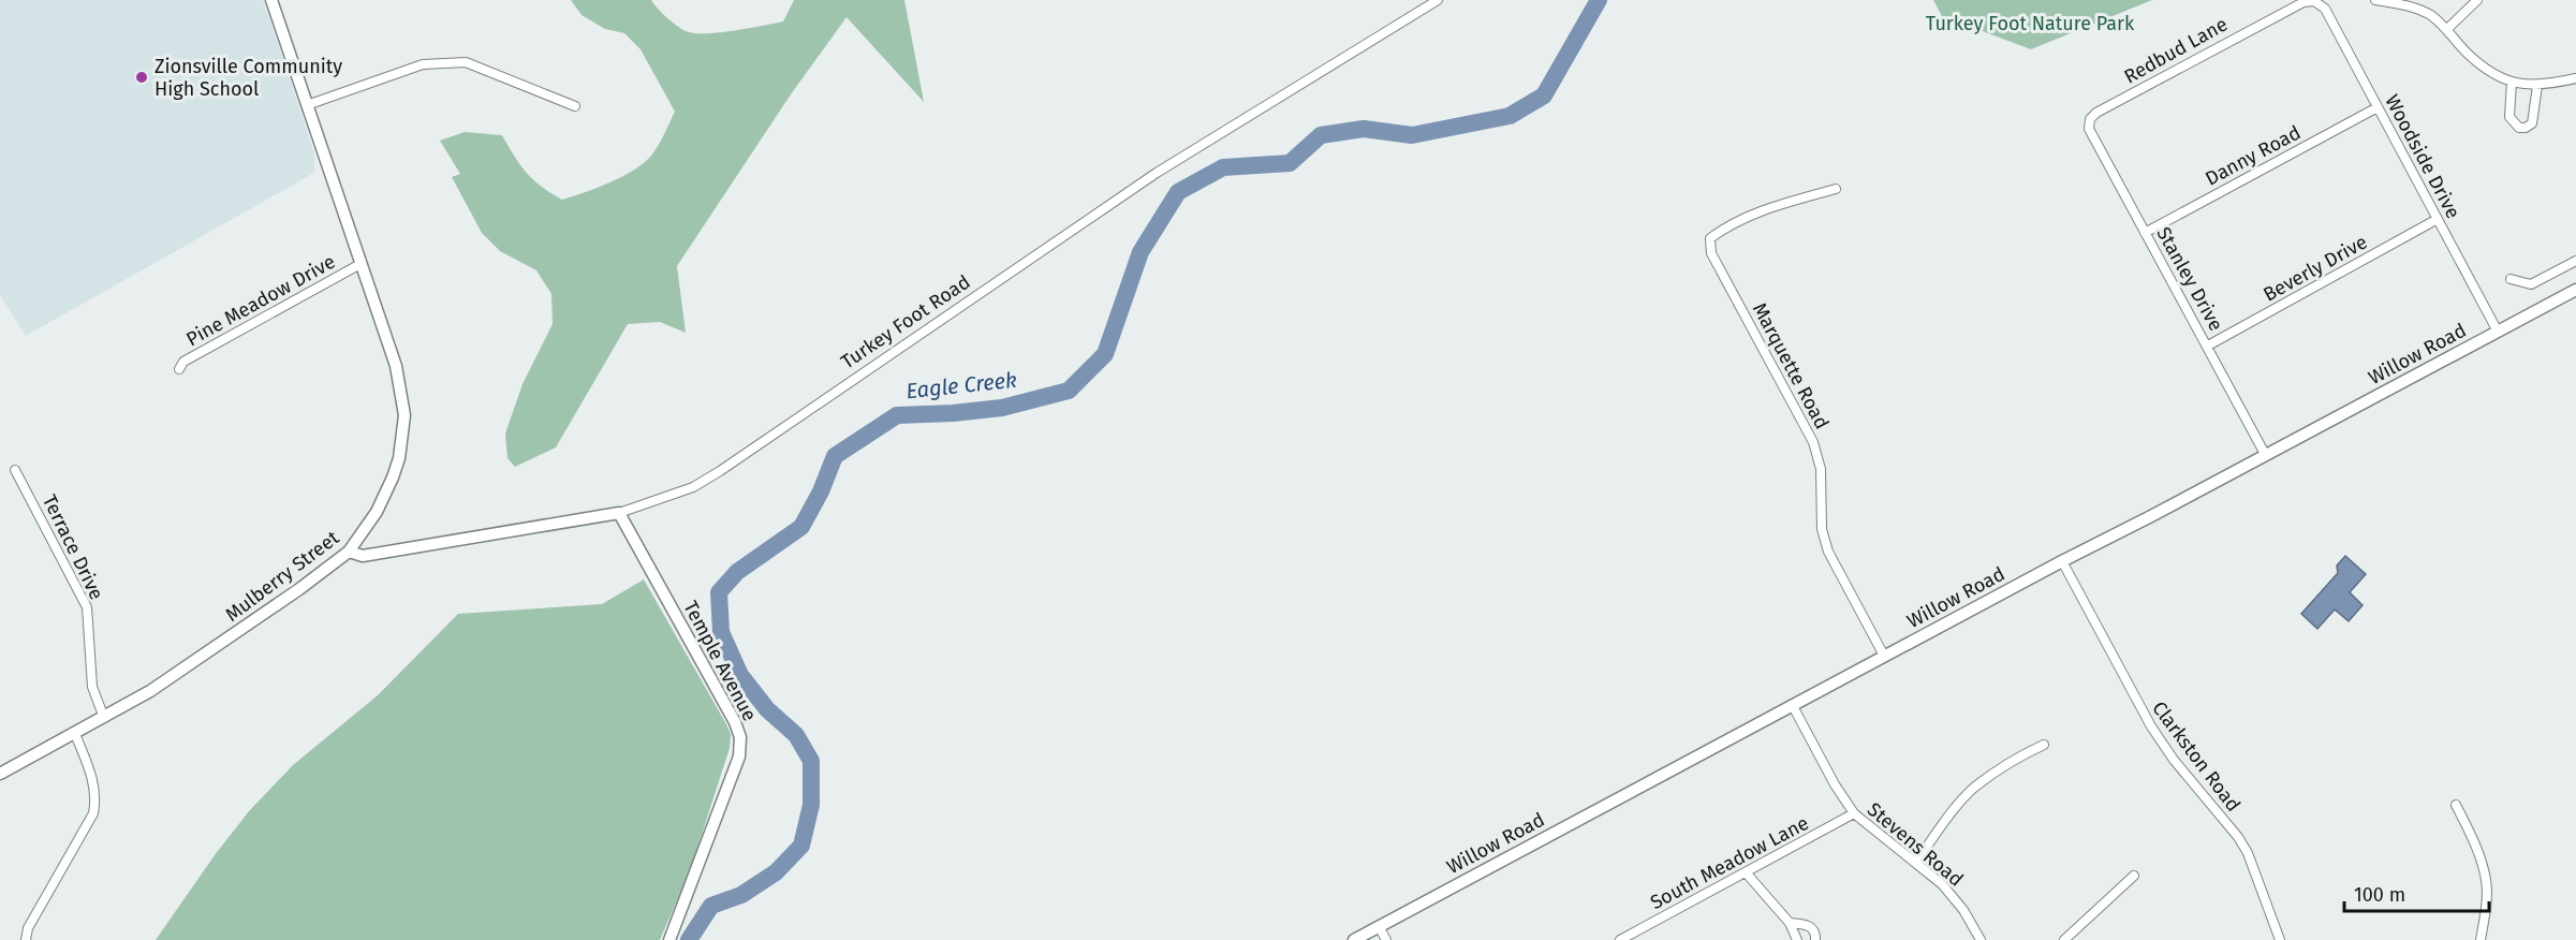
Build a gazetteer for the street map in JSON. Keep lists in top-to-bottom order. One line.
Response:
{"streets":{"street":["Redbud Lane","Danny Road","Woodside Drive","Beverly Drive","Stanley Drive","Pine Meadow Drive","Turkey Foot Road","Willow Road","Marquette Road","Terrace Drive","Mulberry Street","Temple Avenue","Clarkston Road","Stevens Road","South Meadow Lane"]},"crossings":[["Redbud Lane","Woodside Drive"],["Redbud Lane","Stanley Drive"],["Danny Road","Woodside Drive"],["Danny Road","Stanley Drive"],["Woodside Drive","Beverly Drive"],["Woodside Drive","Willow Road"],["Beverly Drive","Stanley Drive"],["Stanley Drive","Willow Road"],["Pine Meadow Drive","Mulberry Street"],["Turkey Foot Road","Mulberry Street"],["Turkey Foot Road","Temple Avenue"],["Willow Road","Marquette Road"],["Willow Road","Clarkston Road"],["Willow Road","Stevens Road"],["Terrace Drive","Mulberry Street"],["Stevens Road","South Meadow Lane"]],"water":["Eagle Creek"],"parks":["Turkey Foot Nature Park"],"places":["Zionsville Community High School"],"scale_bar":"100 m"}
